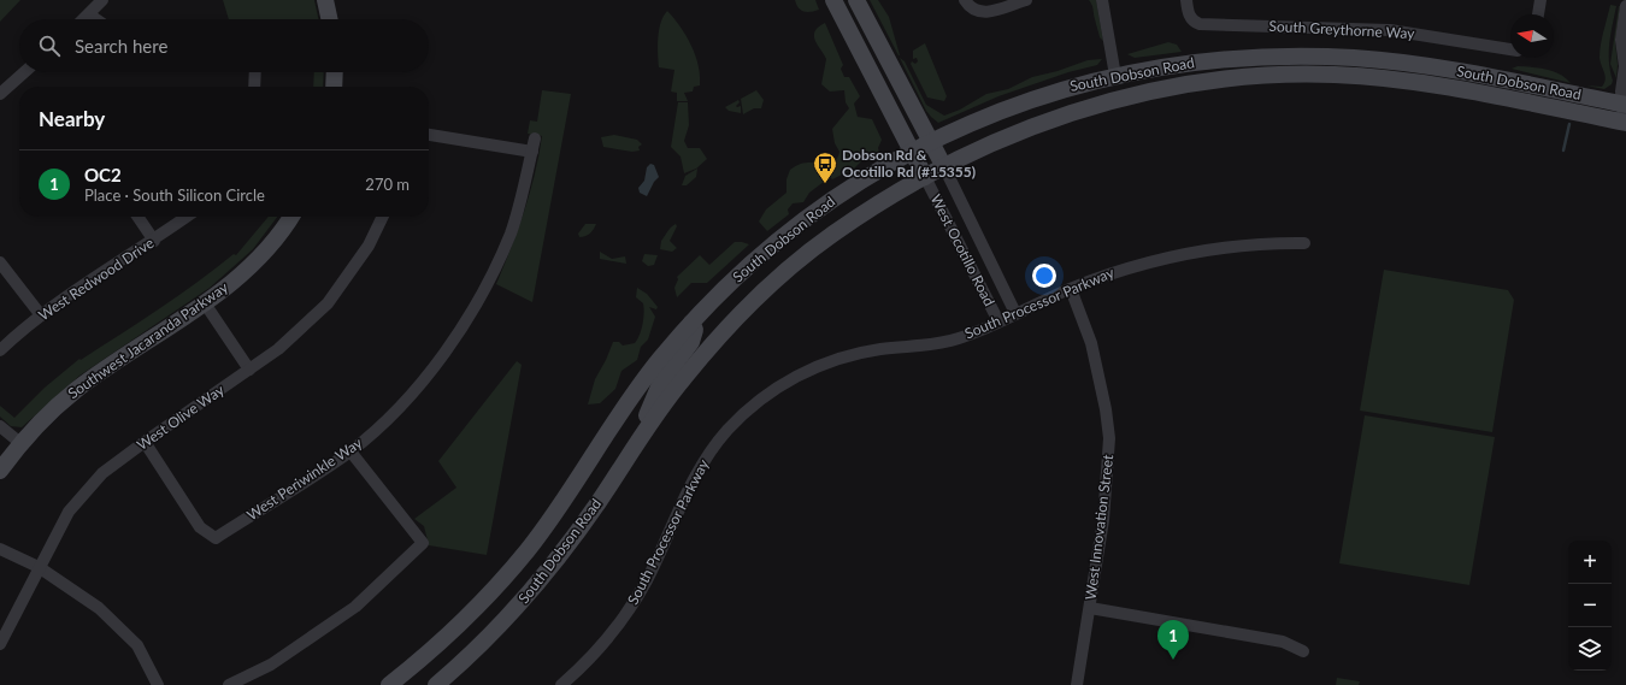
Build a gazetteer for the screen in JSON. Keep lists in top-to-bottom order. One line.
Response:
{"streets":{"main road":["South Dobson Road","West Ocotillo Road","Southwest Jacaranda Parkway"],"street":["South Greythorne Way","West Redwood Drive","South Processor Parkway","West Olive Way","West Periwinkle Way","West Innovation Street"]},"crossings":[["South Dobson Road","West Ocotillo Road"],["West Ocotillo Road","South Processor Parkway"],["South Processor Parkway","West Innovation Street"],["West Olive Way","West Periwinkle Way"]],"places":{"bus stop":["Dobson Rd & Ocotillo Rd (#15355)"]},"north":"left","page":{"search":"Search here","heading":"Nearby","list":[{"mark":"1","name":"OC2","note":"Place · South Silicon Circle","value":"270 m"}],"map_buttons":["+","−"],"pins":"1"}}
